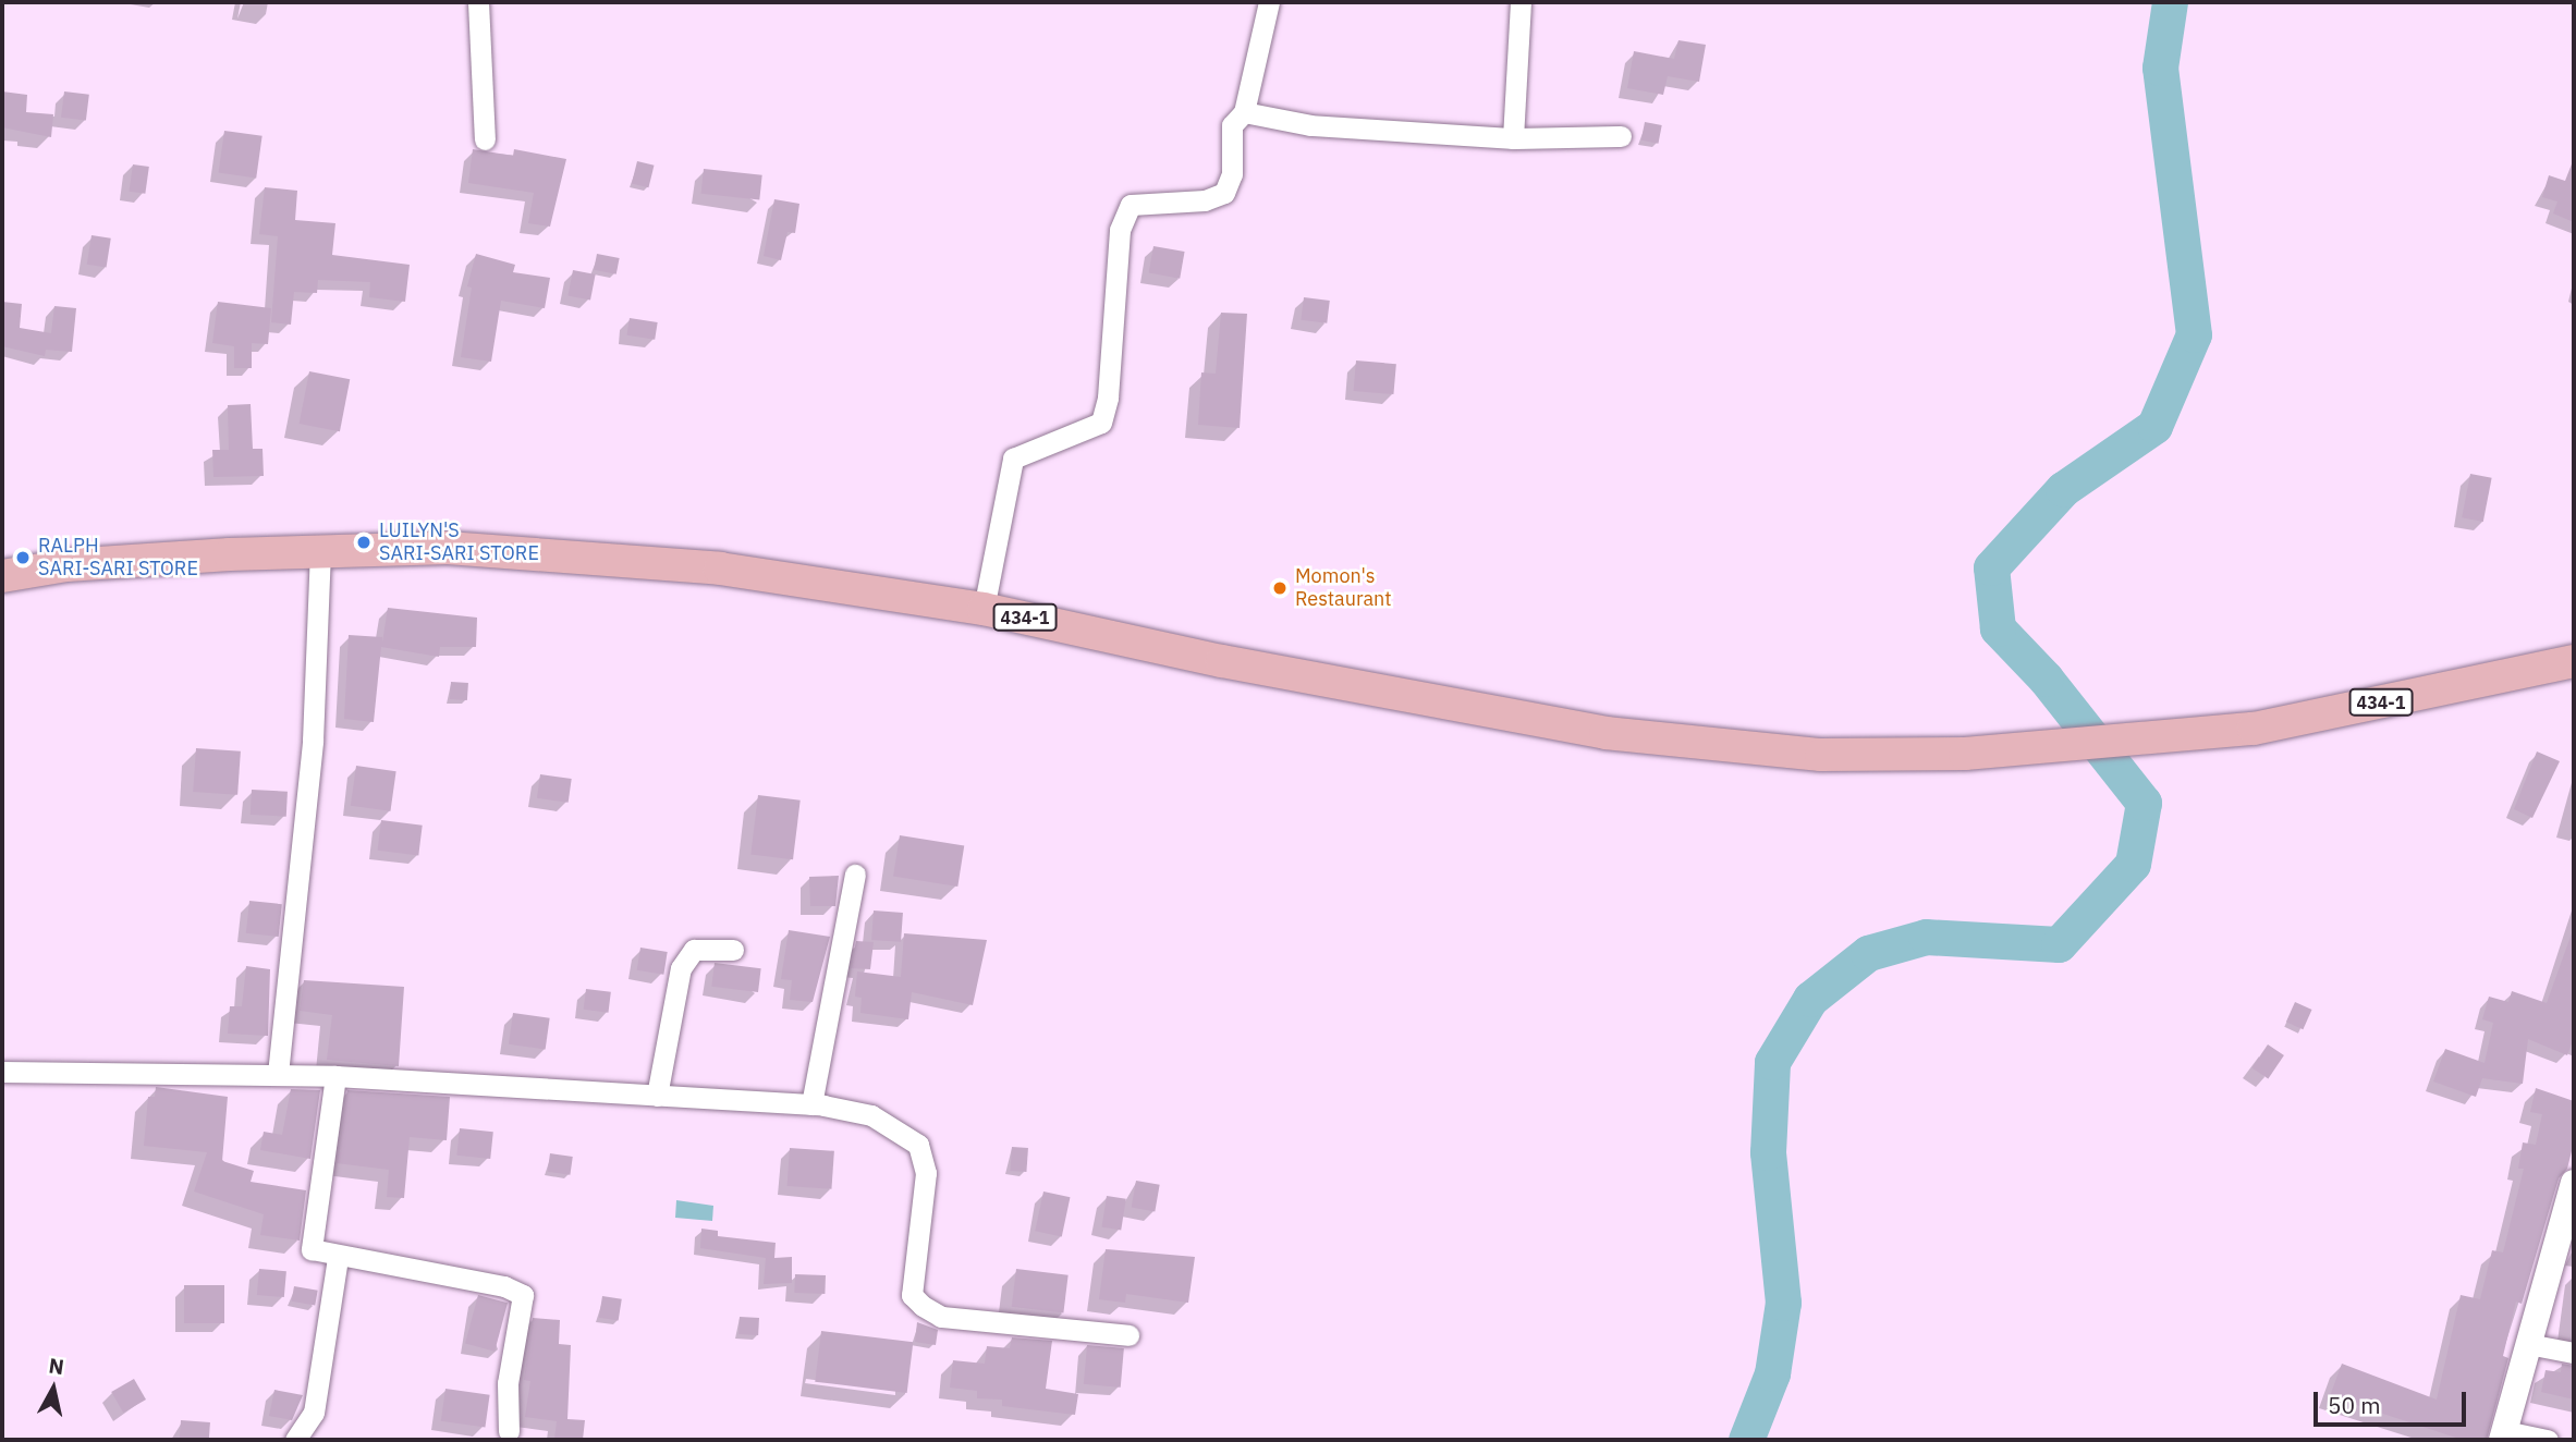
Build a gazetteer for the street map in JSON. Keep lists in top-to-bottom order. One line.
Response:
{"streets":{"main road":["434-1"]},"places":["LUILYN'S SARI-SARI STORE","RALPH SARI-SARI STORE","Momon's Restaurant"],"scale_bar":"50 m","north":"top"}
